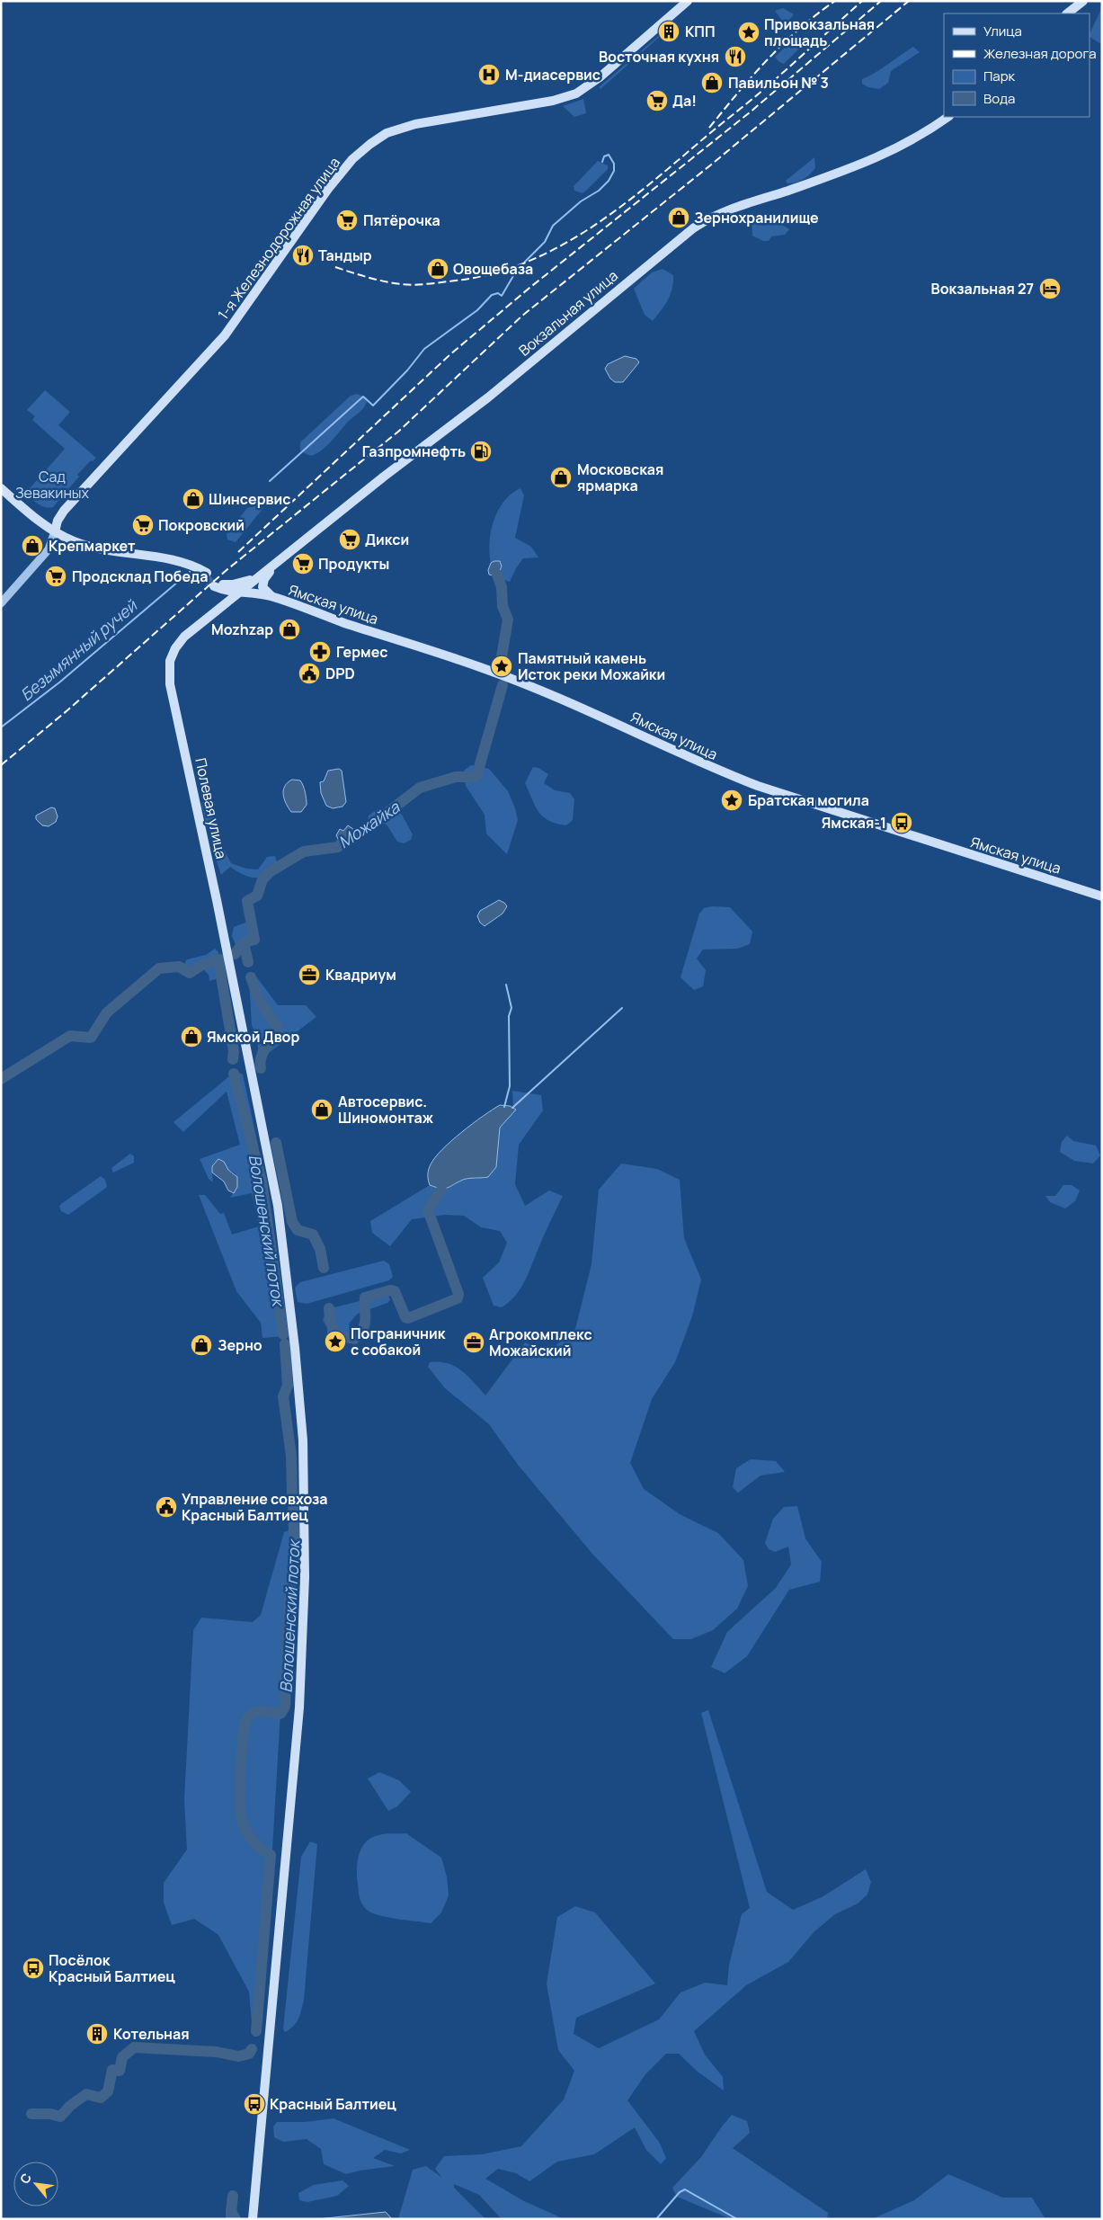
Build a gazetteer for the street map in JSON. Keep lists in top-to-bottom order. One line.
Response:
{"streets":{"main road":["1-я Железнодорожная улица","Вокзальная улица","Ямская улица","Полевая улица"]},"crossings":[["Вокзальная улица","Ямская улица"],["Вокзальная улица","Полевая улица"],["Ямская улица","Полевая улица"]],"water":["Безымянный ручей","Можайка","Волошенский поток"],"parks":["Сад Зевакиных"],"places":{"building":["КПП","Котельная"],"place":["Привокзальная площадь","Памятный камень Исток реки Можайки","Братская могила","Пограничник с собакой"],"restaurant":["Восточная кухня","Тандыр"],"hospital":["М-диасервис"],"shop":["Павильон № 3","Зернохранилище","Овощебаза","Московская ярмарка","Шинсервис","Крепмаркет","Mozhzap","Ямской Двор","Автосервис. Шиномонтаж","Зерно"],"supermarket":["Да!","Пятёрочка","Покровский","Дикси","Продукты","Продсклад Победа"],"hotel":["Вокзальная 27"],"fuel station":["Газпромнефть"],"pharmacy":["Гермес"],"public building":["DPD","Управление совхоза Красный Балтиец"],"bus stop":["Ямская-1","Посёлок Красный Балтиец","Красный Балтиец"],"office":["Квадриум","Агрокомплекс Можайский"]},"legend":["Улица","Железная дорога","Парк","Вода"],"north":"top left"}
